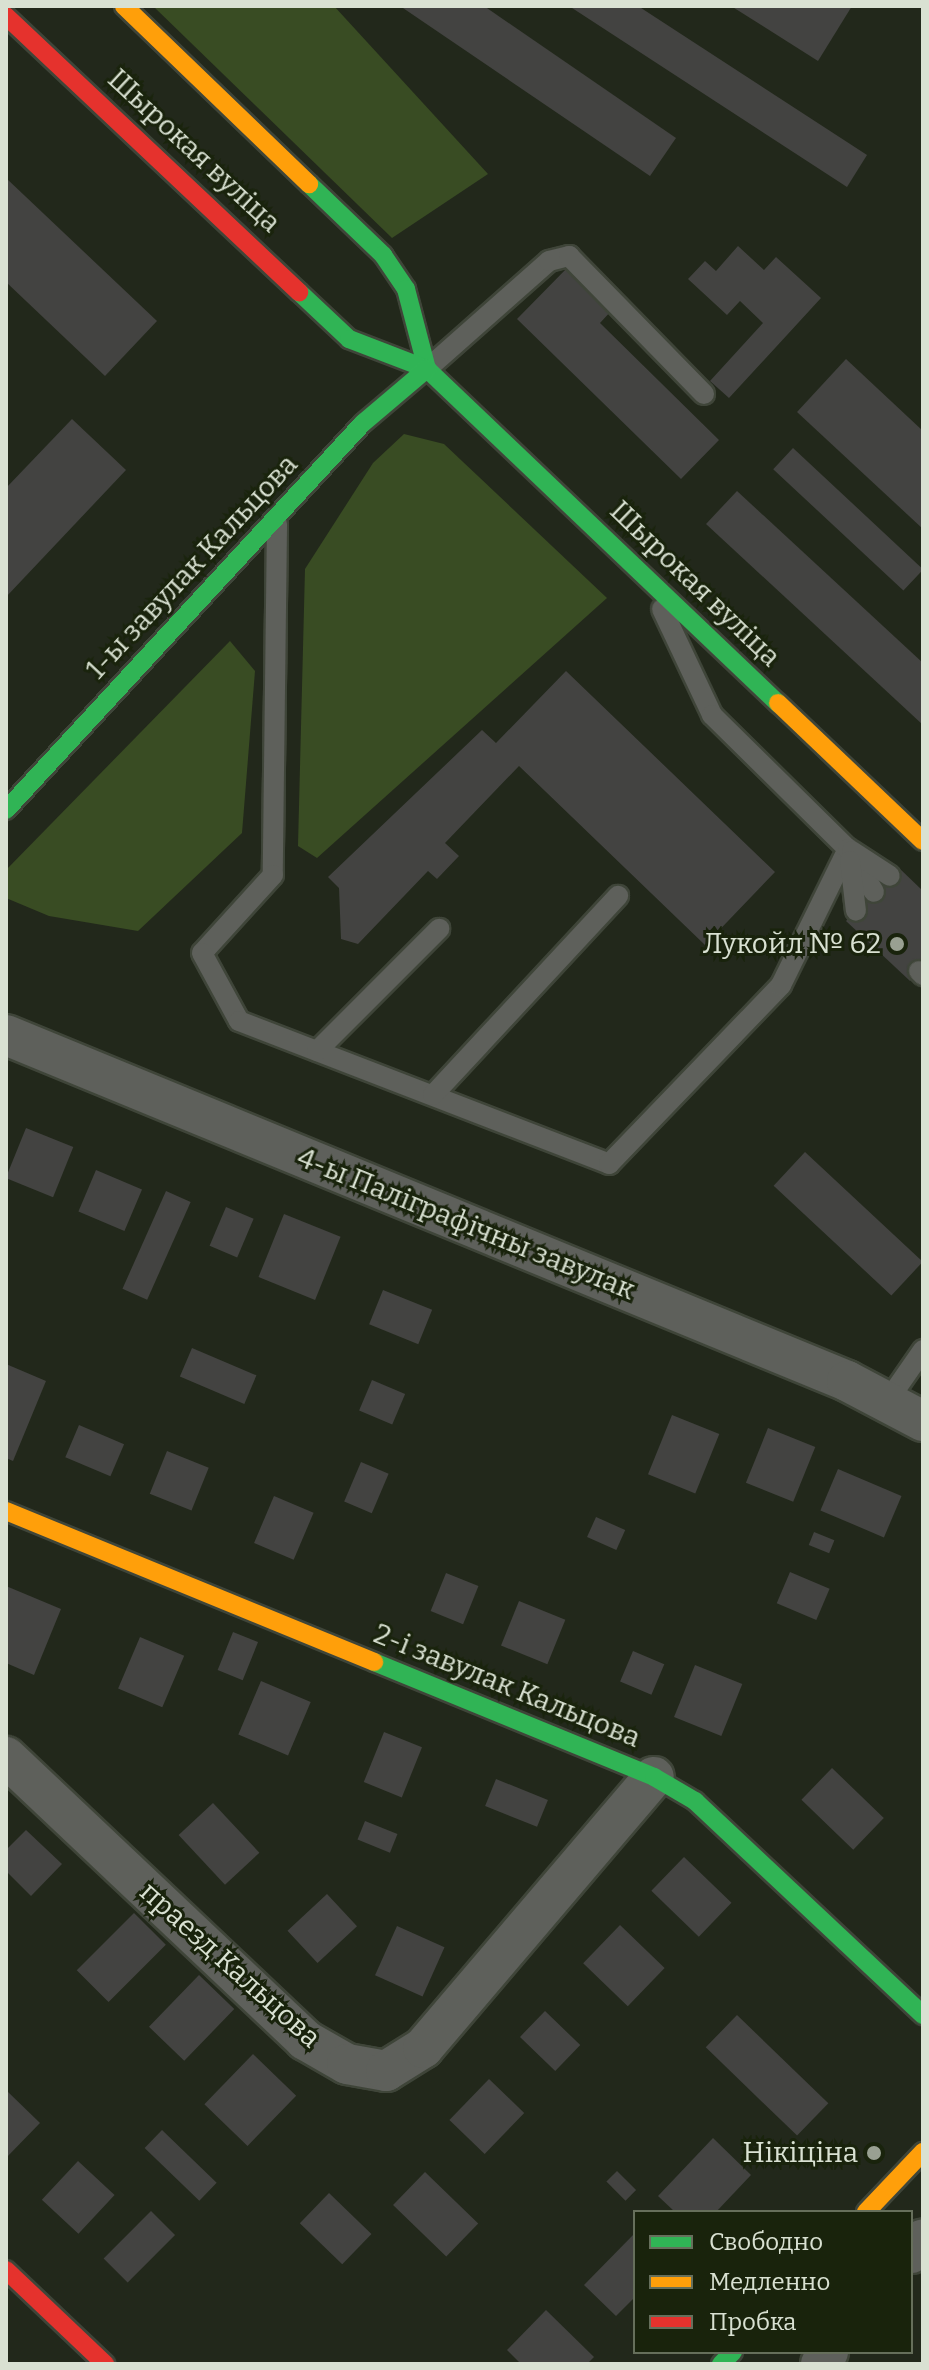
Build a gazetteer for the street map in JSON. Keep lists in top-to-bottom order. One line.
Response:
{"streets":{"main road":["Шырокая вуліца","1-ы завулак Кальцова","2-і завулак Кальцова"],"street":["4-ы Паліграфічны завулак","праезд Кальцова"]},"crossings":[["Шырокая вуліца","1-ы завулак Кальцова"],["2-і завулак Кальцова","праезд Кальцова"]],"places":["Лукойл № 62","Нікіціна"],"legend":["Свободно","Медленно","Пробка"]}
